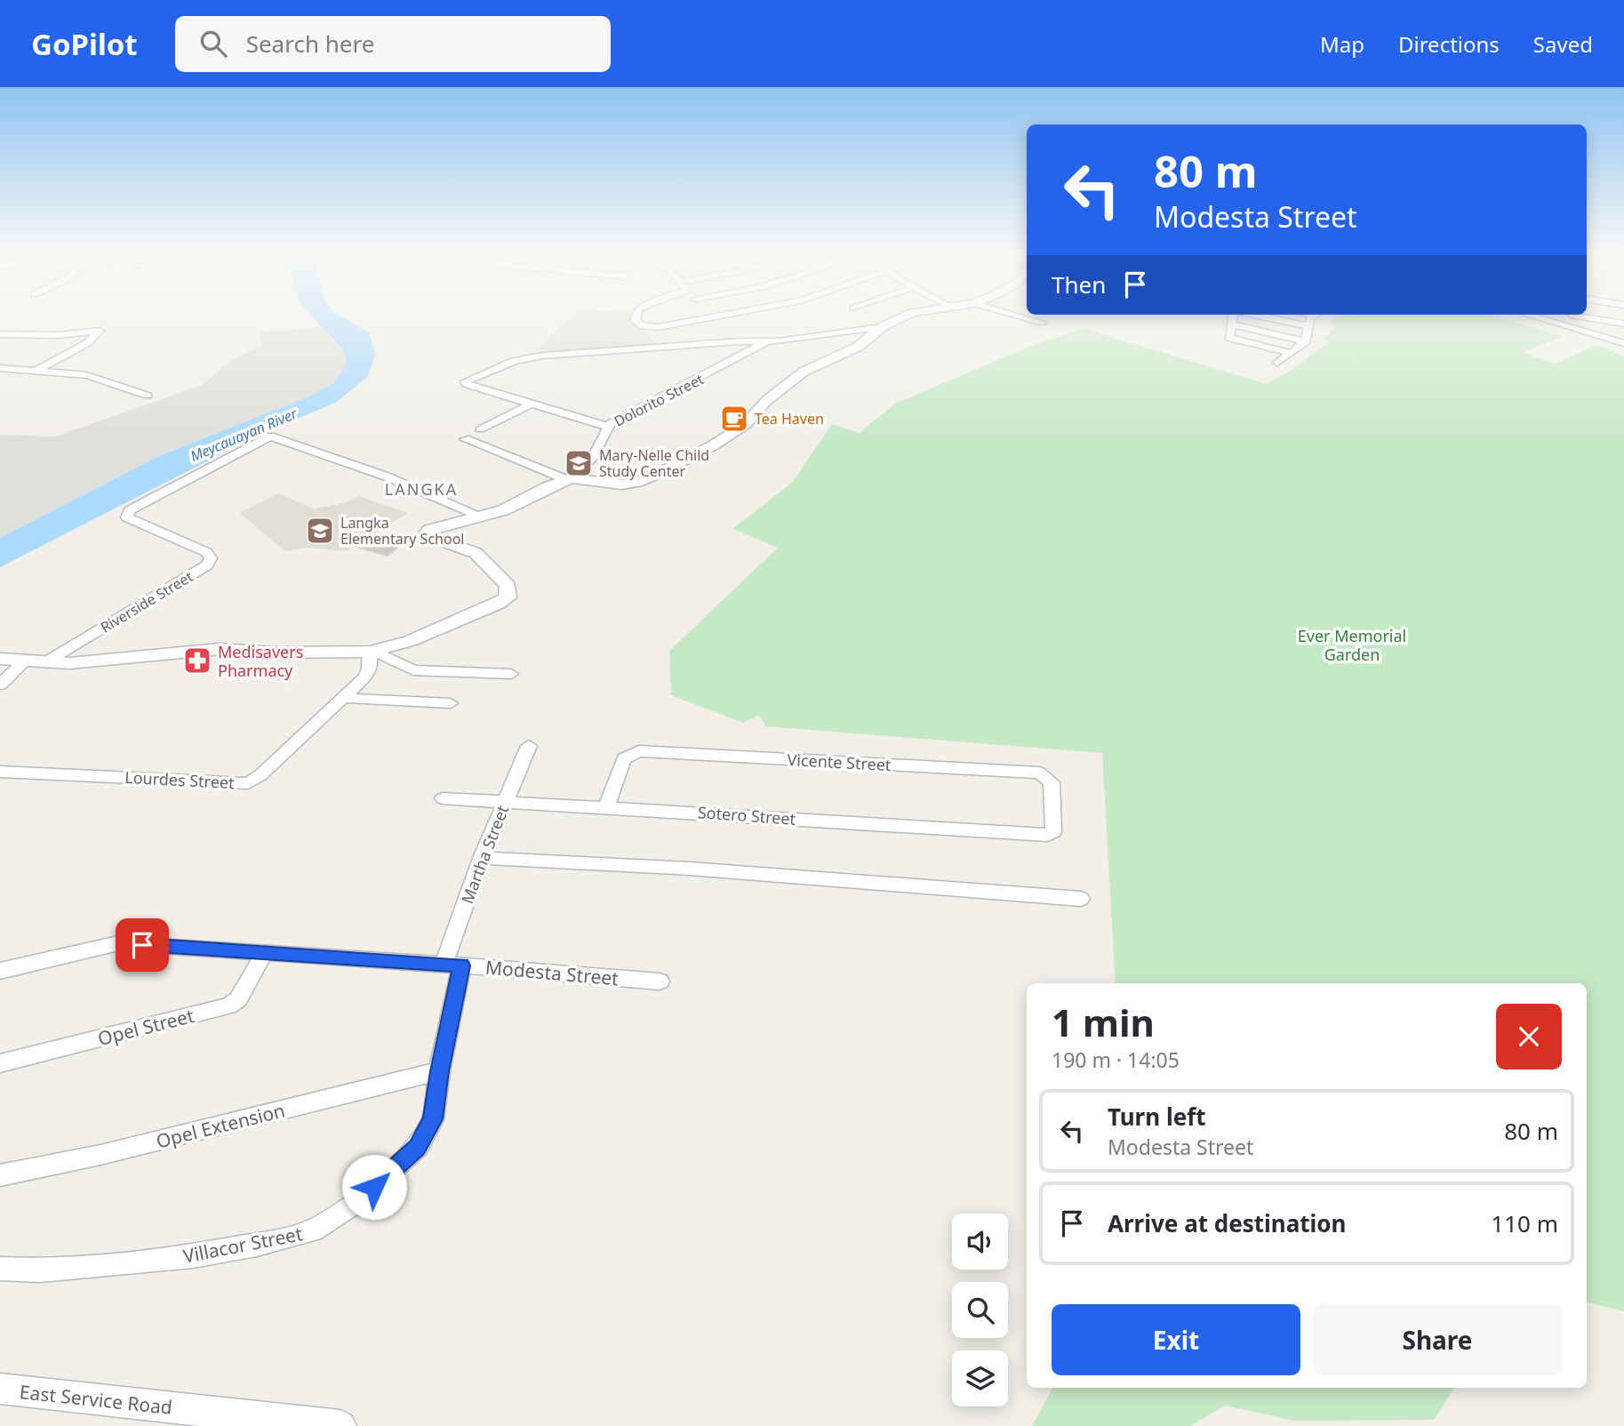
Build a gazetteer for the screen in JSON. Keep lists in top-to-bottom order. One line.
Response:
{"streets":{"street":["Dolorito Street","Riverside Street","Vicente Street","Lourdes Street","Sotero Street","Martha Street","Modesta Street","Opel Street","Opel Extension","Villacor Street","East Service Road"]},"crossings":[["Vicente Street","Sotero Street"],["Sotero Street","Martha Street"],["Martha Street","Modesta Street"],["Martha Street","Villacor Street"],["Modesta Street","Opel Street"],["Modesta Street","Villacor Street"],["Opel Extension","Villacor Street"]],"districts":["LANGKA"],"water":["Meycauayan River"],"parks":["Ever Memorial Garden"],"places":{"cafe":["Tea Haven"],"school or university":["Mary-Nelle Child Study Center","Langka Elementary School"],"pharmacy":["Medisavers Pharmacy"]},"page":{"header":"GoPilot","search":"Search here","nav":["Map","Directions","Saved"],"turn":["80 m","Modesta Street"],"then":"Then","heading":["1 min","190 m · 14:05"],"list":[{"name":"Turn left","note":"Modesta Street","value":"80 m"},{"name":"Arrive at destination","value":"110 m"}],"buttons":["Exit","Share"]}}
